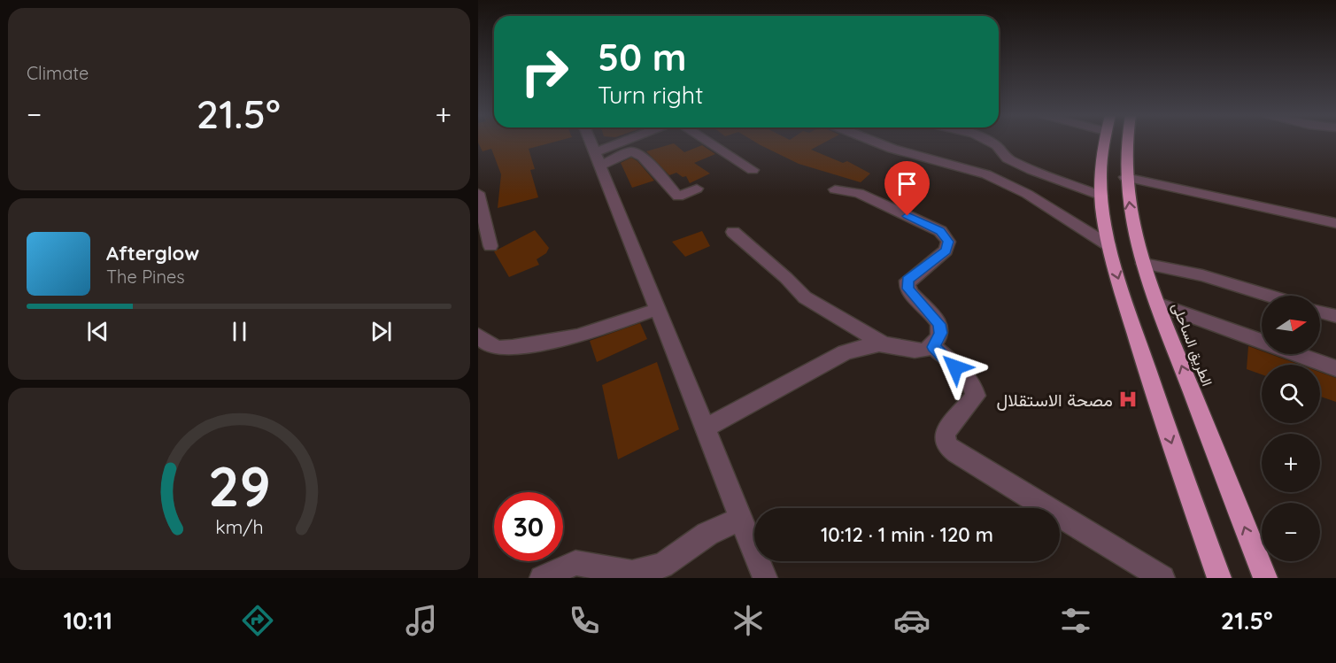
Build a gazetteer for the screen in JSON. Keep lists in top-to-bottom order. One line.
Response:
{"streets":{"highway":["الطريق الساحلى"]},"places":{"hospital":["مصحة الاستقلال"]},"north":"right","page":{"tile":"Climate","turn":["50 m","Turn right"],"heat":["−","21.5°","+"],"song":["Afterglow","The Pines"],"map_buttons":["+","−"],"limit":"30","trip":"10:12 · 1 min · 120 m","tabs":["10:11","21.5°"],"gauge":["29","km/h"]}}
